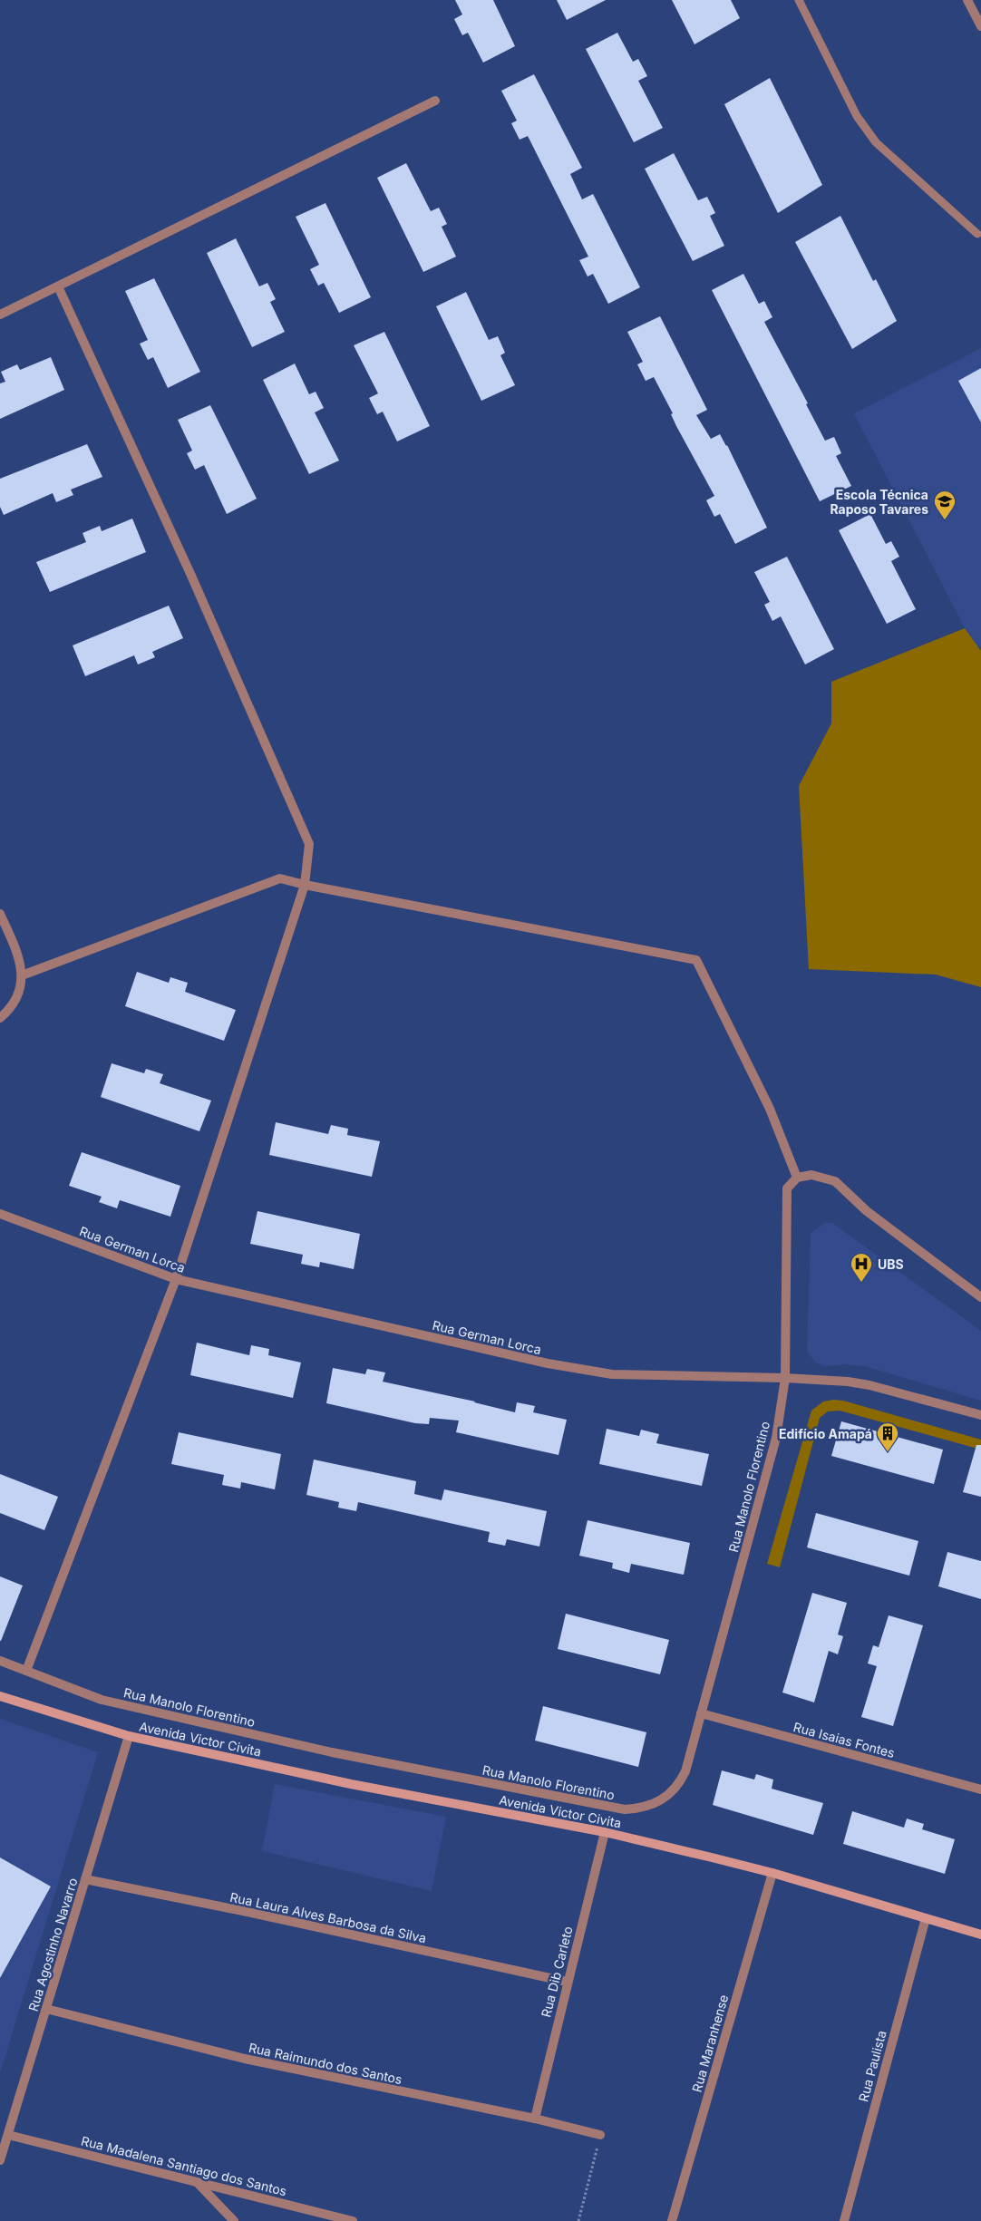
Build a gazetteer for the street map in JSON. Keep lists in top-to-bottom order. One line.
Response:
{"streets":{"main road":["Avenida Victor Civita"],"street":["Rua German Lorca","Rua Manolo Florentino","Rua Isaias Fontes","Rua Laura Alves Barbosa da Silva","Rua Agostinho Navarro","Rua Dib Carleto","Rua Maranhense","Rua Raimundo dos Santos","Rua Paulista","Rua Madalena Santiago dos Santos"]},"crossings":[["Rua German Lorca","Rua Manolo Florentino"],["Rua Manolo Florentino","Rua Isaias Fontes"],["Avenida Victor Civita","Rua Agostinho Navarro"],["Avenida Victor Civita","Rua Dib Carleto"],["Avenida Victor Civita","Rua Maranhense"],["Avenida Victor Civita","Rua Paulista"],["Rua Laura Alves Barbosa da Silva","Rua Agostinho Navarro"],["Rua Laura Alves Barbosa da Silva","Rua Dib Carleto"],["Rua Agostinho Navarro","Rua Raimundo dos Santos"],["Rua Agostinho Navarro","Rua Madalena Santiago dos Santos"],["Rua Dib Carleto","Rua Raimundo dos Santos"]],"places":{"school or university":["Escola Técnica Raposo Tavares"],"hospital":["UBS"],"building":["Edifício Amapá"]}}
